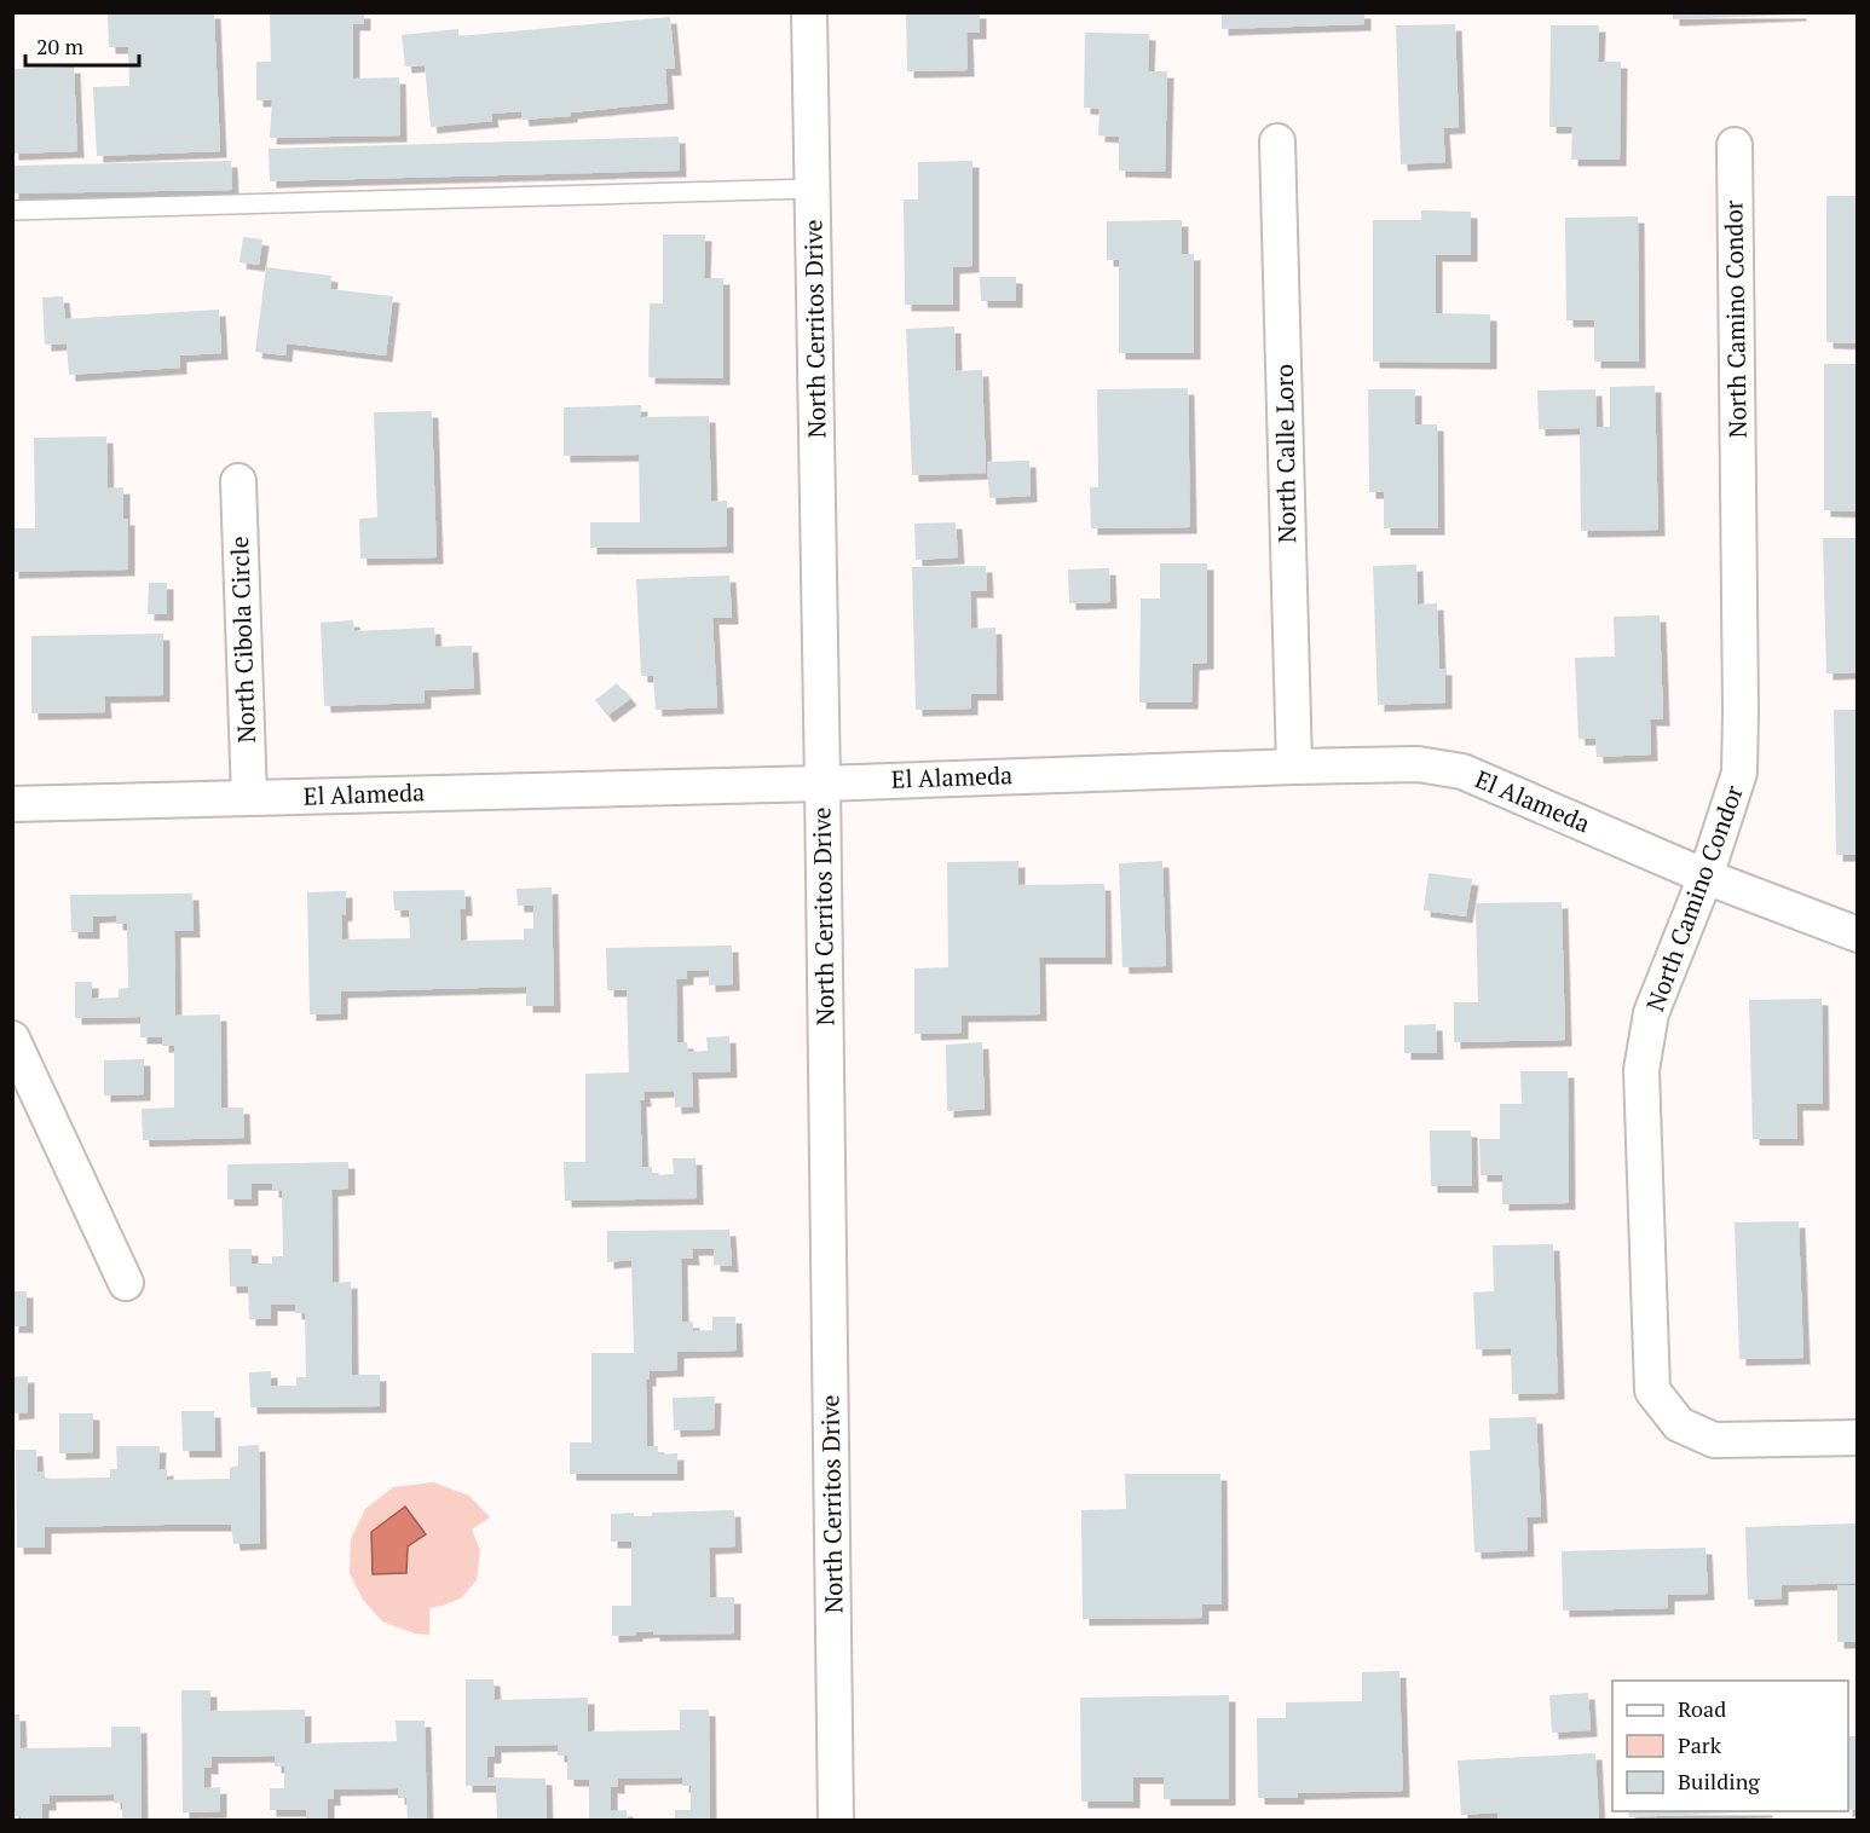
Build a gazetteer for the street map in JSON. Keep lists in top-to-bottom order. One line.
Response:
{"streets":{"street":["North Camino Condor","North Cerritos Drive","North Calle Loro","North Cibola Circle","El Alameda"]},"crossings":[["North Camino Condor","El Alameda"],["North Cerritos Drive","El Alameda"],["North Calle Loro","El Alameda"],["North Cibola Circle","El Alameda"]],"legend":["Road","Park","Building"],"scale_bar":"20 m"}
